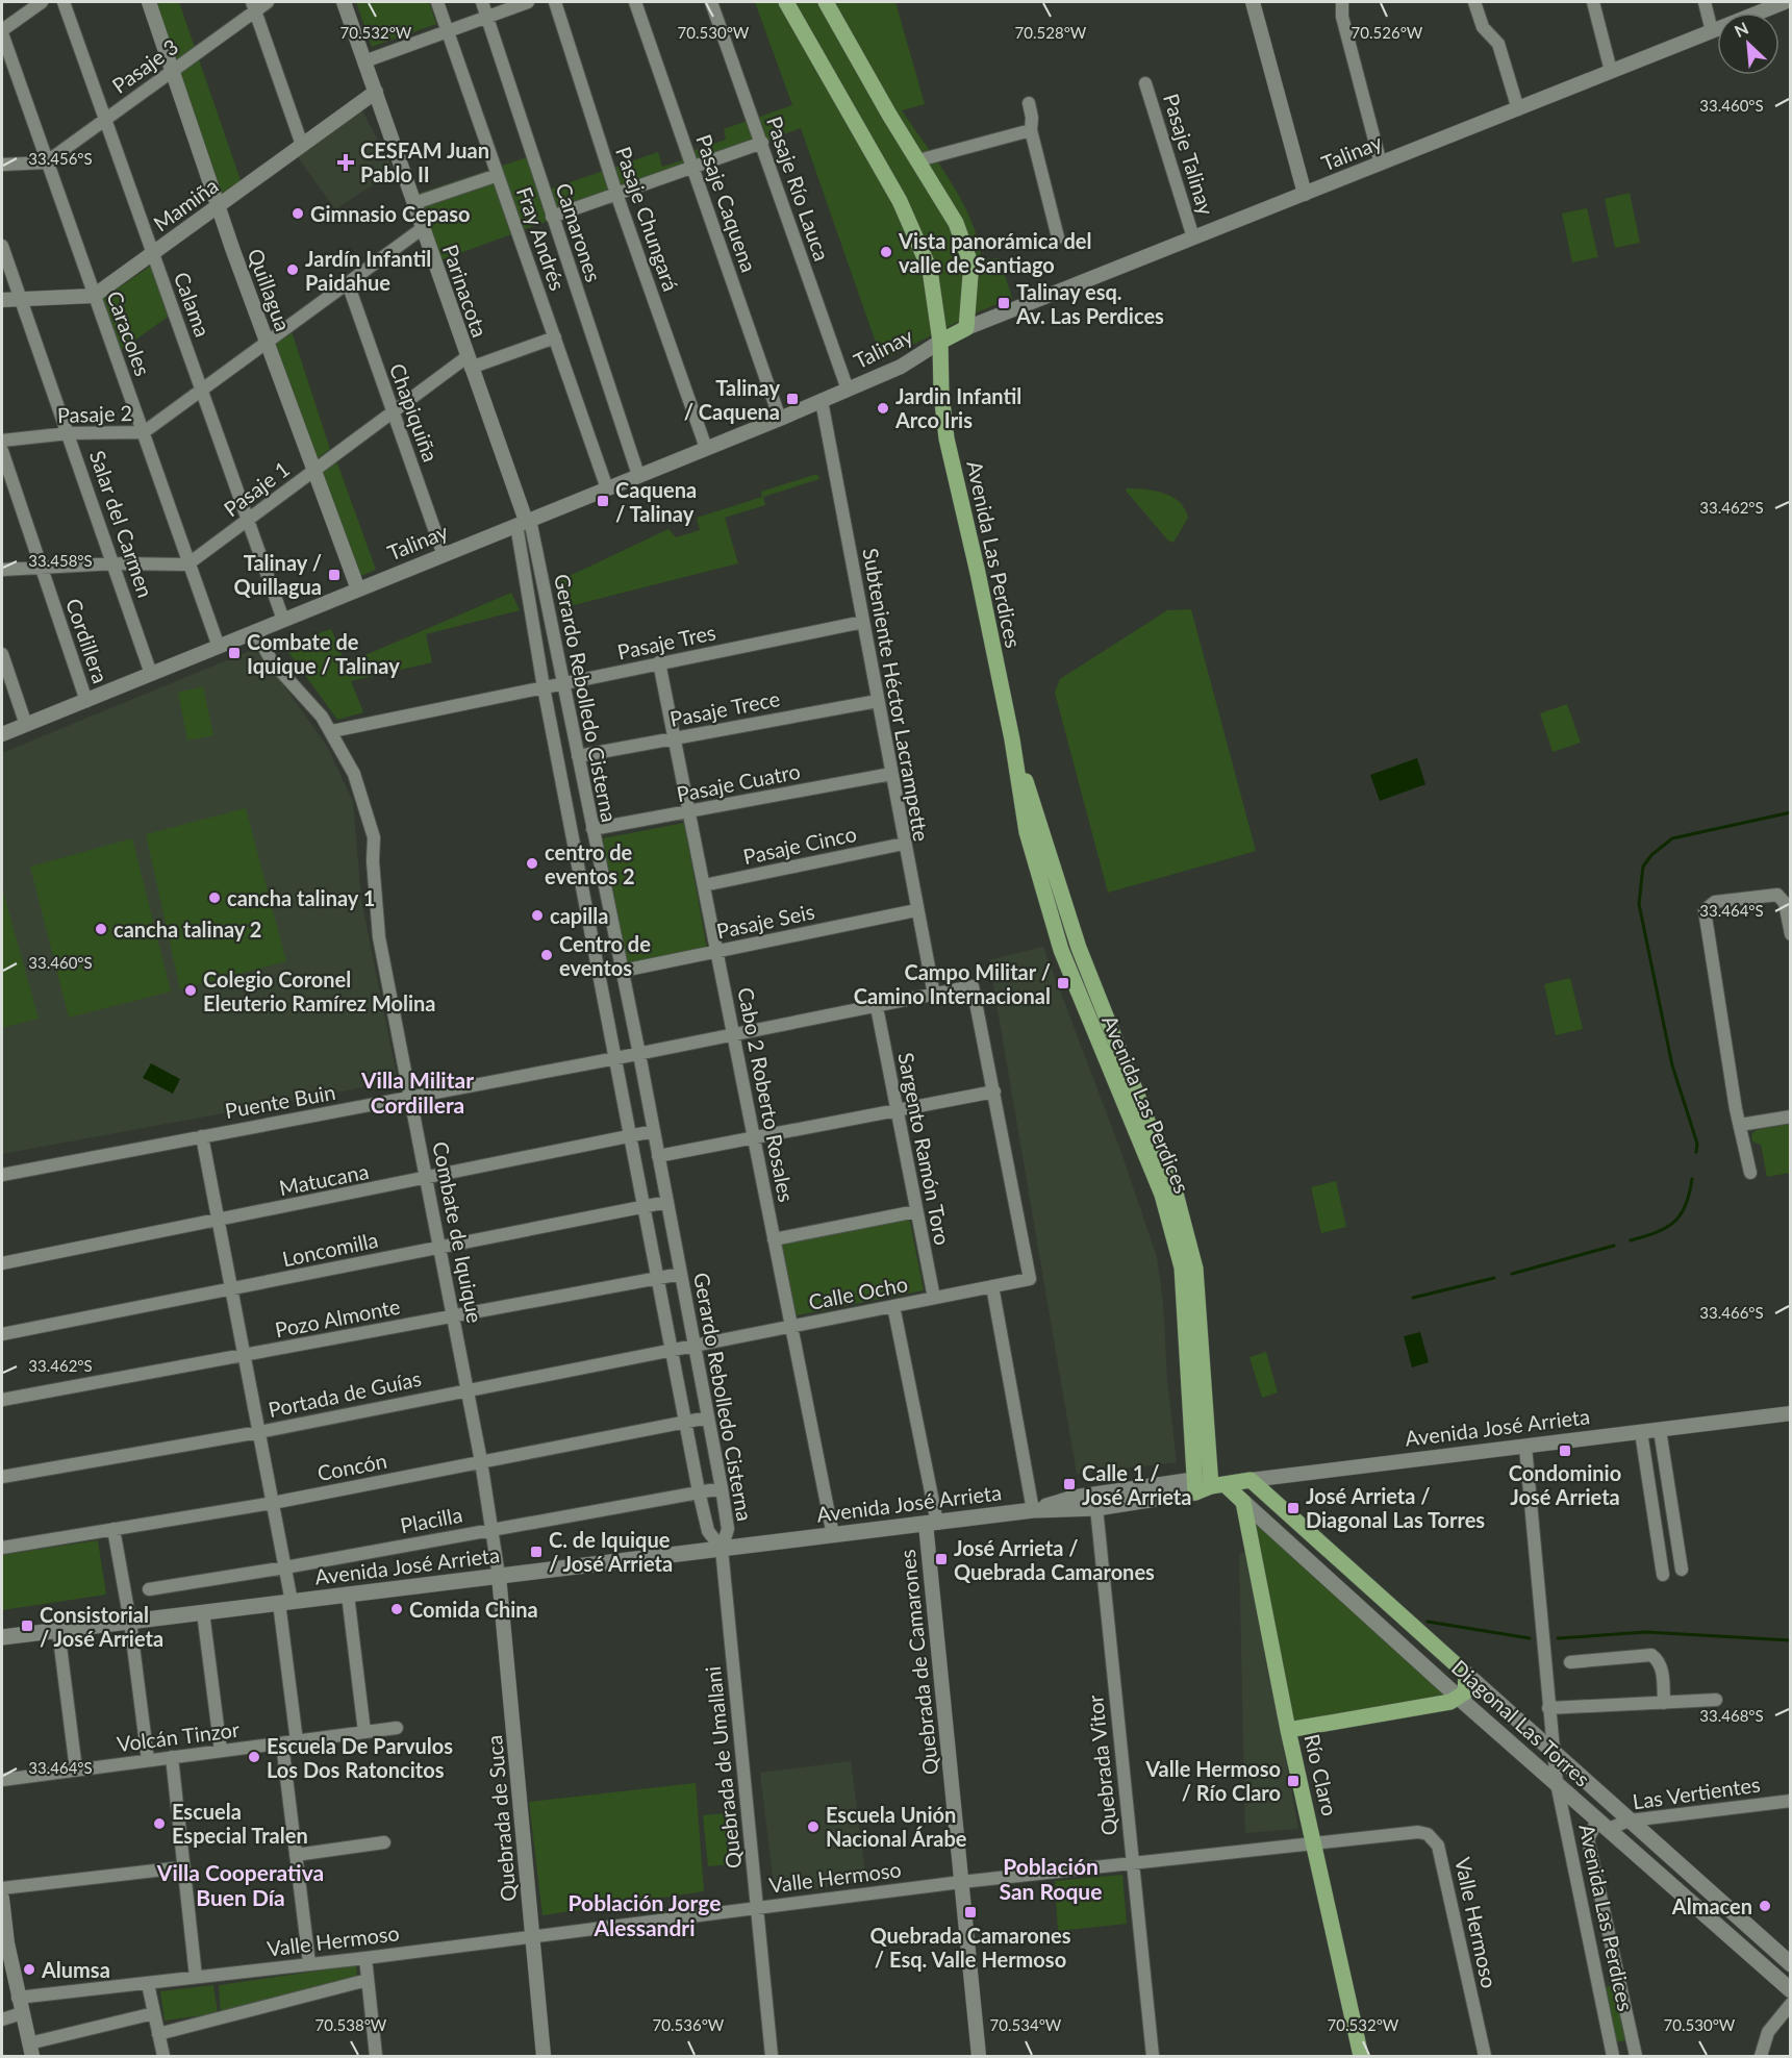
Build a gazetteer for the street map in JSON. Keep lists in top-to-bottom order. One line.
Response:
{"streets":{"main road":["Talinay","Avenida Las Perdices","Avenida José Arrieta","Diagonal Las Torres","Río Claro"],"street":["Pasaje 3","Pasaje Talinay","Pasaje Río Lauca","Pasaje Caquena","Mamiña","Pasaje Chungará","Camarones","Fray Andrés","Quillagua","Parinacota","Calama","Caracoles","Chapiquiña","Pasaje 2","Pasaje 1","Salar del Carmen","Cordillera","Pasaje Tres","Subteniente Héctor Lacrampette","Gerardo Rebolledo Cisterna","Pasaje Trece","Pasaje Cuatro","Pasaje Cinco","Pasaje Seis","Cabo 2 Roberto Rosales","Puente Buin","Sargento Ramón Toro","Matucana","Combate de Iquique","Loncomilla","Calle Ocho","Pozo Almonte","Portada de Guías","Concón","Placilla","Quebrada de Camarones","Volcán Tinzor","Quebrada Vitor","Quebrada de Umallani","Las Vertientes","Quebrada de Suca","Valle Hermoso"]},"crossings":[["Pasaje 3","Quillagua"],["Pasaje 3","Calama"],["Pasaje 3","Caracoles"],["Talinay","Pasaje Talinay"],["Talinay","Pasaje Río Lauca"],["Talinay","Pasaje Caquena"],["Talinay","Pasaje Chungará"],["Talinay","Camarones"],["Talinay","Fray Andrés"],["Talinay","Quillagua"],["Talinay","Parinacota"],["Talinay","Calama"],["Talinay","Caracoles"],["Talinay","Chapiquiña"],["Talinay","Salar del Carmen"],["Talinay","Avenida Las Perdices"],["Talinay","Cordillera"],["Talinay","Subteniente Héctor Lacrampette"],["Talinay","Gerardo Rebolledo Cisterna"],["Talinay","Combate de Iquique"],["Mamiña","Quillagua"],["Mamiña","Parinacota"],["Mamiña","Calama"],["Mamiña","Caracoles"],["Fray Andrés","Pasaje 1"],["Quillagua","Pasaje 2"],["Quillagua","Pasaje 1"],["Parinacota","Pasaje 2"],["Parinacota","Pasaje 1"],["Parinacota","Gerardo Rebolledo Cisterna"],["Calama","Pasaje 2"],["Calama","Pasaje 1"],["Caracoles","Pasaje 2"],["Caracoles","Pasaje 1"],["Chapiquiña","Pasaje 2"],["Chapiquiña","Pasaje 1"],["Pasaje 2","Salar del Carmen"],["Avenida Las Perdices","Avenida José Arrieta"],["Avenida Las Perdices","Diagonal Las Torres"],["Avenida Las Perdices","Las Vertientes"],["Pasaje Tres","Subteniente Héctor Lacrampette"],["Pasaje Tres","Gerardo Rebolledo Cisterna"],["Pasaje Tres","Cabo 2 Roberto Rosales"],["Pasaje Tres","Combate de Iquique"],["Subteniente Héctor Lacrampette","Pasaje Trece"],["Subteniente Héctor Lacrampette","Pasaje Cuatro"],["Subteniente Héctor Lacrampette","Pasaje Cinco"],["Subteniente Héctor Lacrampette","Pasaje Seis"],["Subteniente Héctor Lacrampette","Puente Buin"],["Gerardo Rebolledo Cisterna","Pasaje Trece"],["Gerardo Rebolledo Cisterna","Pasaje Cuatro"],["Gerardo Rebolledo Cisterna","Pasaje Seis"],["Gerardo Rebolledo Cisterna","Puente Buin"],["Gerardo Rebolledo Cisterna","Matucana"],["Gerardo Rebolledo Cisterna","Loncomilla"],["Gerardo Rebolledo Cisterna","Calle Ocho"],["Gerardo Rebolledo Cisterna","Pozo Almonte"],["Gerardo Rebolledo Cisterna","Portada de Guías"],["Gerardo Rebolledo Cisterna","Avenida José Arrieta"],["Gerardo Rebolledo Cisterna","Concón"],["Gerardo Rebolledo Cisterna","Placilla"],["Gerardo Rebolledo Cisterna","Quebrada de Umallani"],["Pasaje Trece","Cabo 2 Roberto Rosales"],["Pasaje Cuatro","Cabo 2 Roberto Rosales"],["Pasaje Cinco","Cabo 2 Roberto Rosales"],["Pasaje Seis","Cabo 2 Roberto Rosales"],["Cabo 2 Roberto Rosales","Puente Buin"],["Cabo 2 Roberto Rosales","Calle Ocho"],["Cabo 2 Roberto Rosales","Avenida José Arrieta"],["Puente Buin","Sargento Ramón Toro"],["Puente Buin","Combate de Iquique"],["Puente Buin","Calle Ocho"],["Sargento Ramón Toro","Calle Ocho"],["Matucana","Combate de Iquique"],["Combate de Iquique","Loncomilla"],["Combate de Iquique","Pozo Almonte"],["Combate de Iquique","Portada de Guías"],["Combate de Iquique","Avenida José Arrieta"],["Combate de Iquique","Concón"],["Combate de Iquique","Placilla"],["Combate de Iquique","Quebrada de Suca"],["Calle Ocho","Portada de Guías"],["Avenida José Arrieta","Quebrada de Camarones"],["Avenida José Arrieta","Diagonal Las Torres"],["Avenida José Arrieta","Quebrada Vitor"],["Avenida José Arrieta","Quebrada de Umallani"],["Avenida José Arrieta","Quebrada de Suca"],["Quebrada de Camarones","Valle Hermoso"],["Diagonal Las Torres","Río Claro"],["Diagonal Las Torres","Las Vertientes"],["Quebrada Vitor","Valle Hermoso"],["Quebrada de Umallani","Valle Hermoso"],["Río Claro","Valle Hermoso"],["Quebrada de Suca","Valle Hermoso"]],"districts":["Villa Militar Cordillera","Población San Roque","Villa Cooperativa Buen Día","Población Jorge Alessandri"],"places":{"health":["CESFAM Juan Pablo II"],"other":["Gimnasio Cepaso","Vista panorámica del valle de Santiago","Jardín Infantil Paidahue","Jardin Infantil Arco Iris","centro de eventos 2","cancha talinay 1","capilla","cancha talinay 2","Centro de eventos","Colegio Coronel Eleuterio Ramírez Molina","Comida China","Escuela De Parvulos Los Dos Ratoncitos","Escuela Especial Tralen","Escuela Unión Nacional Árabe","Almacen","Alumsa"],"transit":["Talinay esq. Av. Las Perdices","Talinay / Caquena","Caquena / Talinay","Talinay / Quillagua","Combate de Iquique / Talinay","Campo Militar / Camino Internacional","Condominio José Arrieta","Calle 1 / José Arrieta","José Arrieta / Diagonal Las Torres","C. de Iquique / José Arrieta","José Arrieta / Quebrada Camarones","Consistorial / José Arrieta","Valle Hermoso / Río Claro","Quebrada Camarones / Esq. Valle Hermoso"]},"north":"top left","coordinates":["70.532°W","70.530°W","70.528°W","70.526°W","33.460°S","33.456°S","33.462°S","33.458°S","33.464°S","33.466°S","33.468°S","70.538°W","70.536°W","70.534°W"]}
